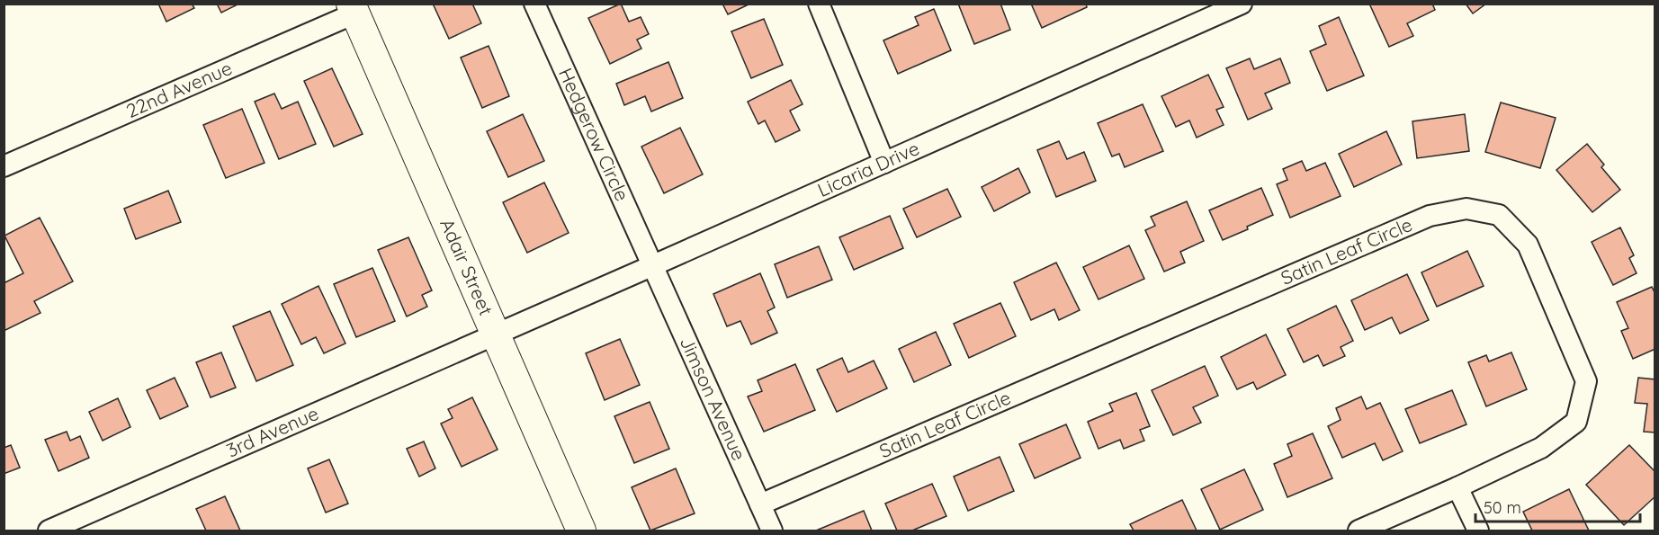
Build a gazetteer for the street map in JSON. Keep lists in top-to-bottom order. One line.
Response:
{"streets":{"street":["22nd Avenue","Hedgerow Circle","Licaria Drive","Satin Leaf Circle","Adair Street","Jimson Avenue","3rd Avenue"]},"crossings":[["22nd Avenue","Adair Street"],["Hedgerow Circle","Licaria Drive"],["Hedgerow Circle","Jimson Avenue"],["Licaria Drive","Adair Street"],["Licaria Drive","Jimson Avenue"],["Licaria Drive","3rd Avenue"],["Satin Leaf Circle","Jimson Avenue"],["Adair Street","3rd Avenue"]],"scale_bar":"50 m"}
